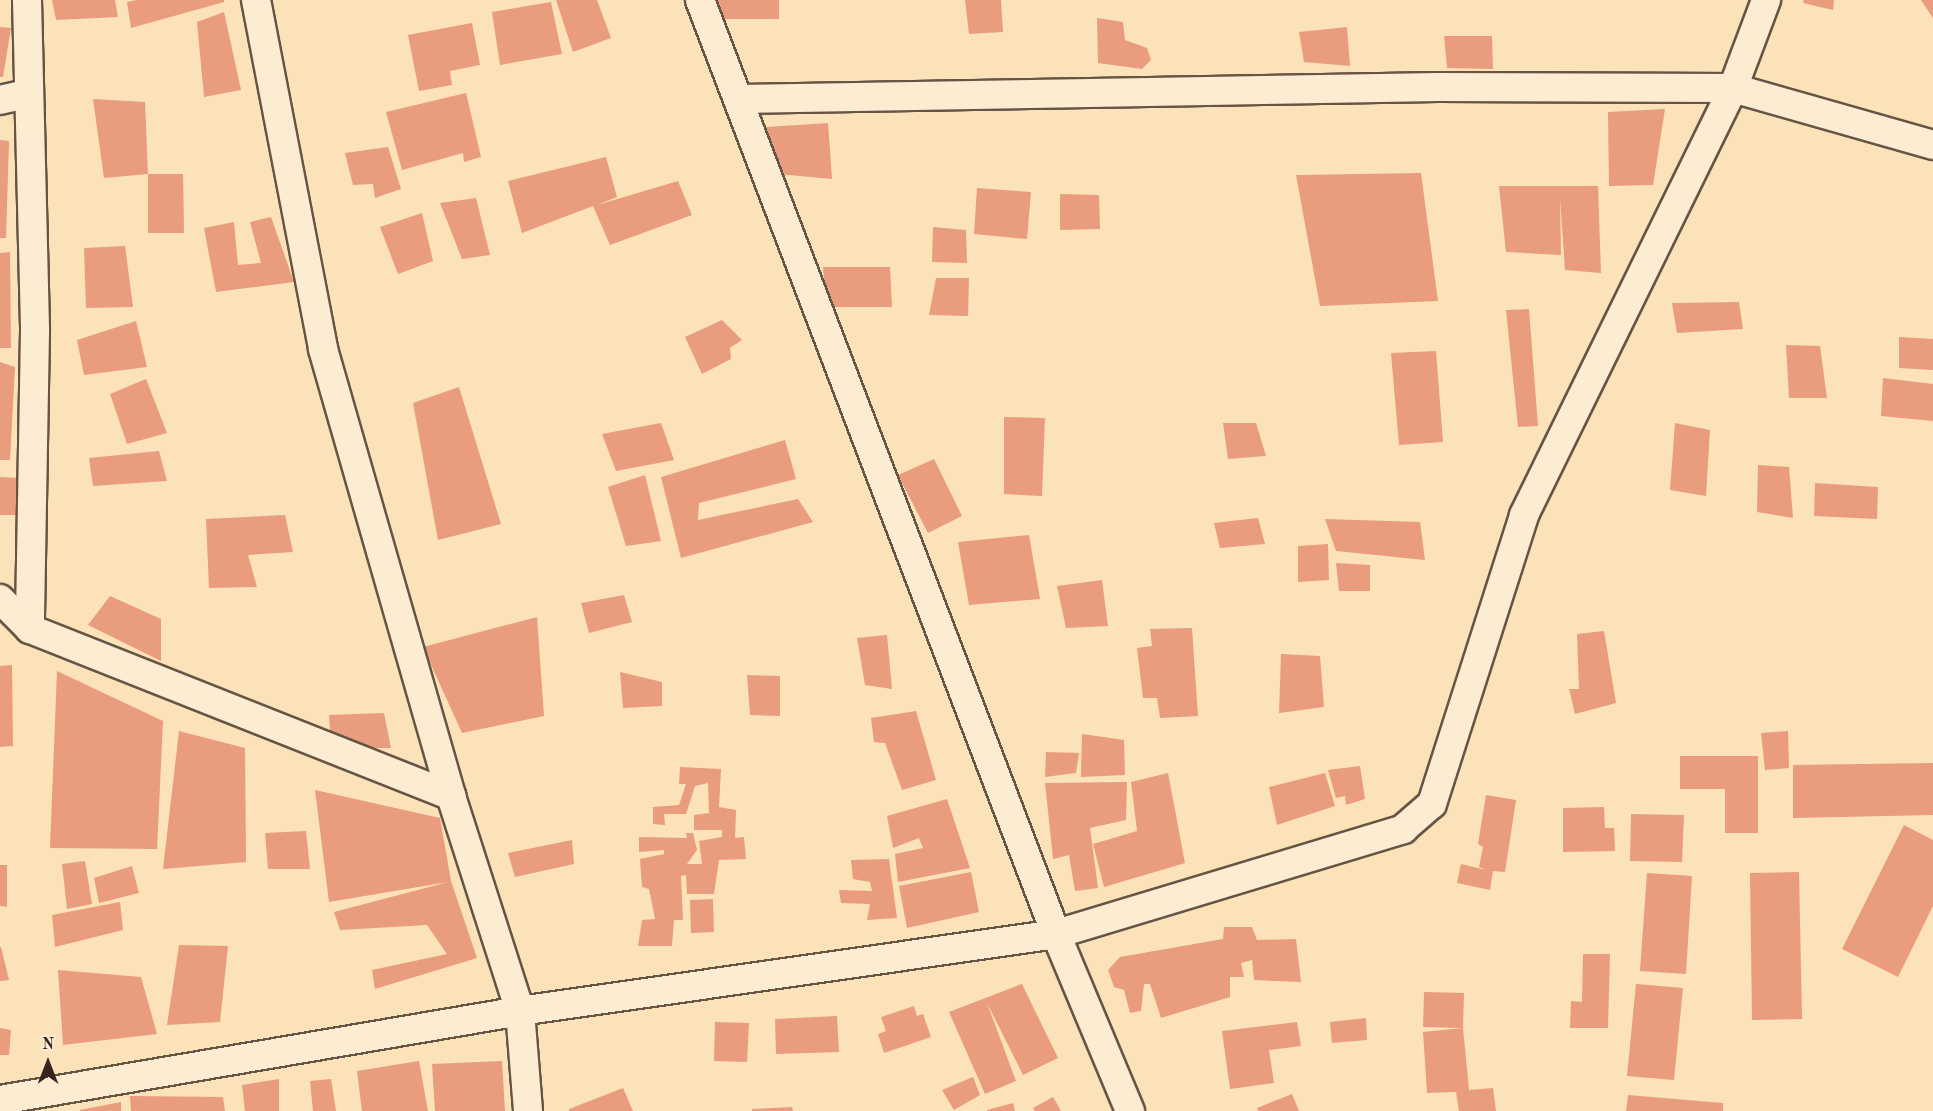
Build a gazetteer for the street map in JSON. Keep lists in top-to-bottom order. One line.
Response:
{"north":"top"}
